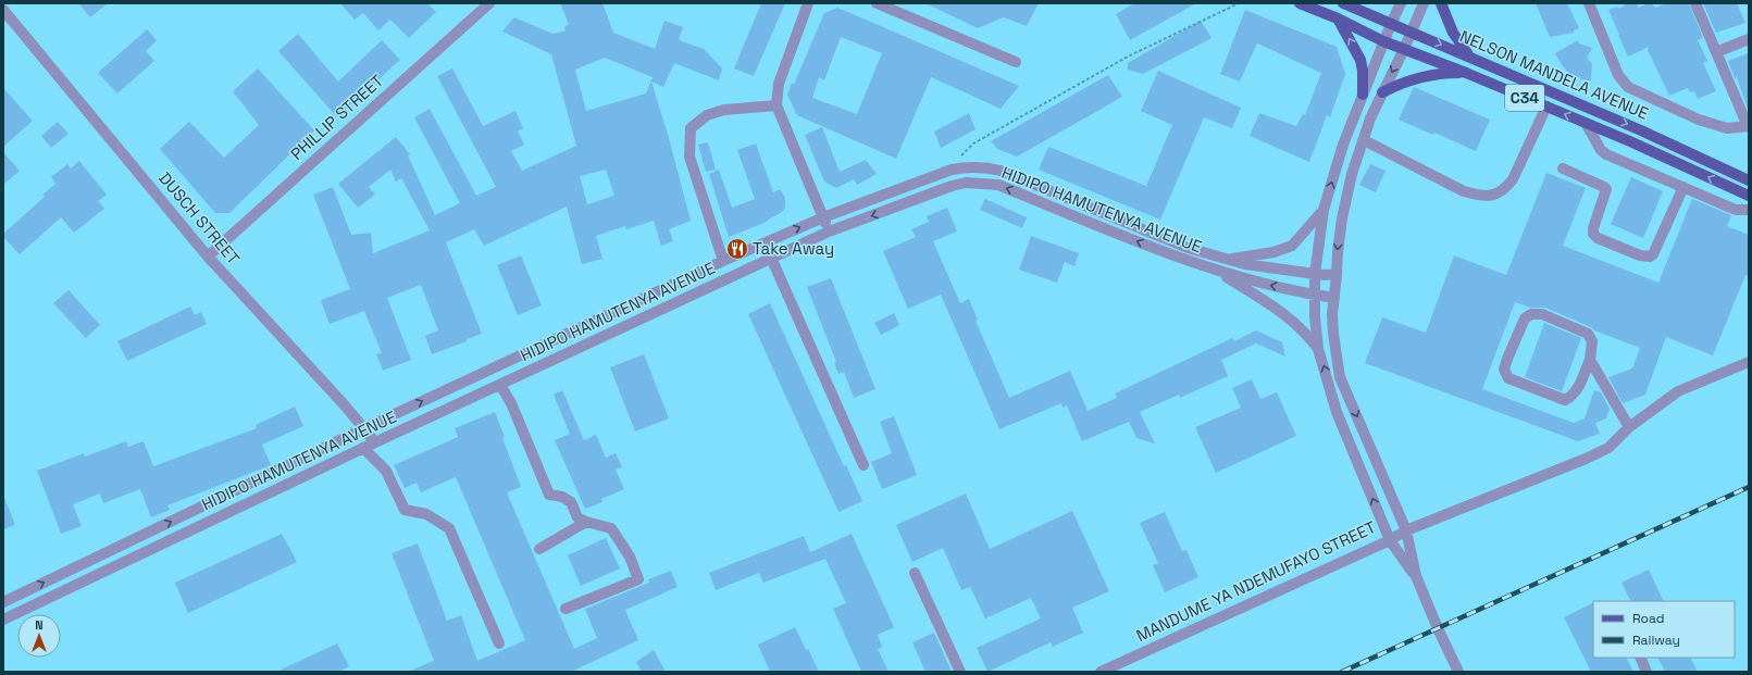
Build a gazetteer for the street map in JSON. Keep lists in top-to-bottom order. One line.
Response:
{"streets":{"main road":["NELSON MANDELA AVENUE","C34"],"street":["PHILLIP STREET","HIDIPO HAMUTENYA AVENUE","DUSCH STREET","MANDUME YA NDEMUFAYO STREET"]},"crossings":[["NELSON MANDELA AVENUE","MANDUME YA NDEMUFAYO STREET"],["PHILLIP STREET","DUSCH STREET"],["HIDIPO HAMUTENYA AVENUE","DUSCH STREET"],["HIDIPO HAMUTENYA AVENUE","MANDUME YA NDEMUFAYO STREET"]],"places":{"restaurant":["Take Away"]},"legend":["Road","Railway"],"north":"top"}
